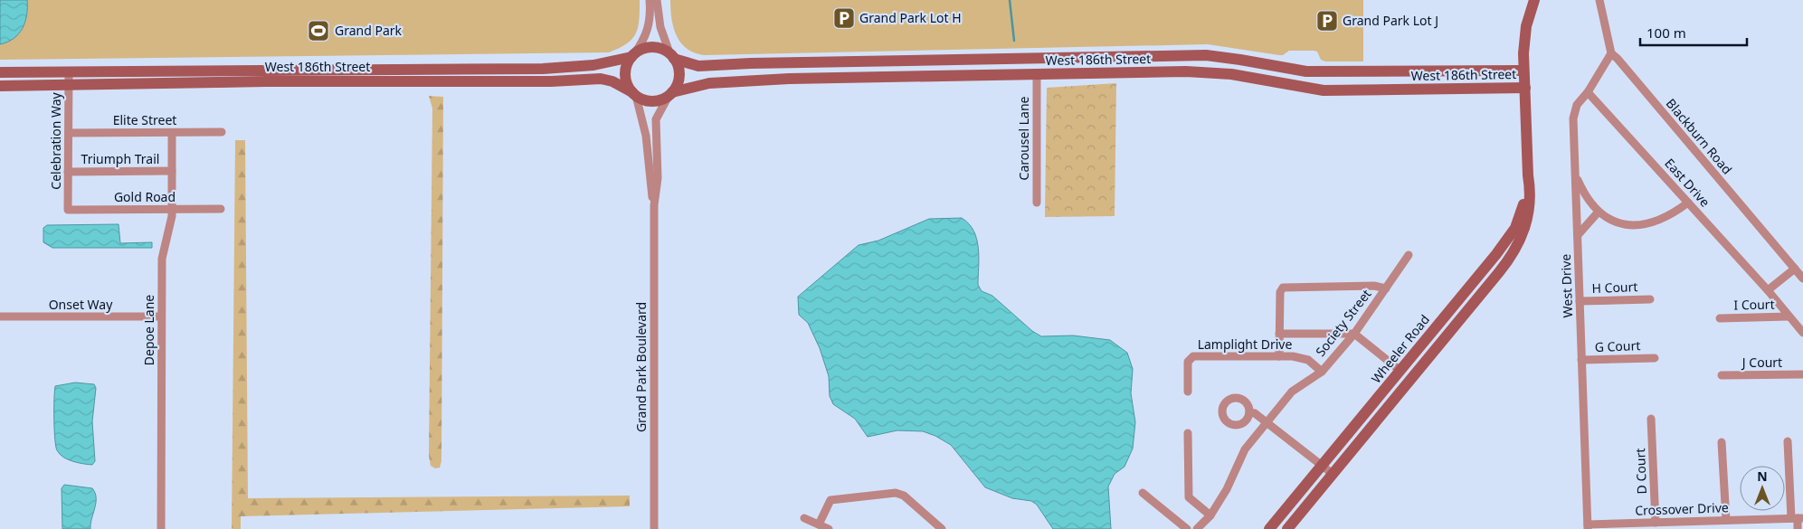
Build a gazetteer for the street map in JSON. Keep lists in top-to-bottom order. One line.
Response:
{"streets":{"street":["West 186th Street","Elite Street","Blackburn Road","Carousel Lane","Celebration Way","Triumph Trail","East Drive","Gold Road","West Drive","H Court","Onset Way","I Court","Society Street","Depoe Lane","Lamplight Drive","G Court","Wheeler Road","J Court","Grand Park Boulevard","D Court","Crossover Drive"]},"crossings":[["West 186th Street","Carousel Lane"],["West 186th Street","Celebration Way"],["West 186th Street","Wheeler Road"],["West 186th Street","Grand Park Boulevard"],["Elite Street","Celebration Way"],["Elite Street","Depoe Lane"],["Blackburn Road","West Drive"],["Celebration Way","Triumph Trail"],["Celebration Way","Gold Road"],["Triumph Trail","Depoe Lane"],["East Drive","West Drive"],["East Drive","I Court"],["Gold Road","Depoe Lane"],["West Drive","H Court"],["West Drive","G Court"],["West Drive","Crossover Drive"],["Onset Way","Depoe Lane"],["Society Street","Lamplight Drive"],["D Court","Crossover Drive"]],"places":{"parking":["Grand Park Lot H","Grand Park Lot J"],"sports":["Grand Park"]},"scale_bar":"100 m","north":"top"}
